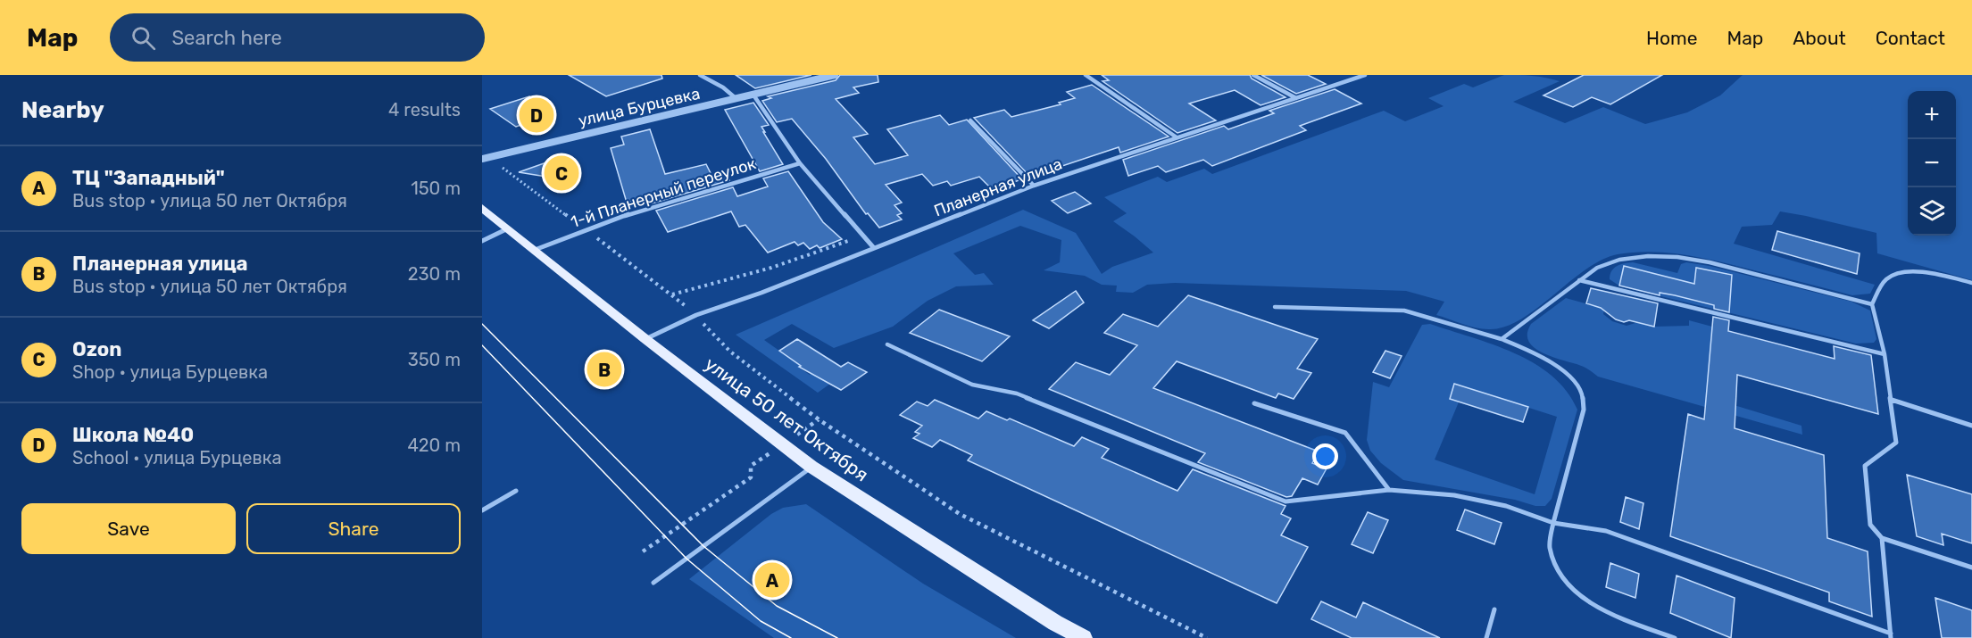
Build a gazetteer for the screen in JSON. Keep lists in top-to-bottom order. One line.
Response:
{"streets":{"main road":["улица 50 лет Октября"],"street":["улица Бурцевка","Планерная улица","1-й Планерный переулок"]},"crossings":[["Планерная улица","улица 50 лет Октября"],["1-й Планерный переулок","улица 50 лет Октября"]],"page":{"header":"Map","search":"Search here","nav":["Home","Map","About","Contact"],"heading":["Nearby","4 results"],"map_buttons":["+","−"],"pins":["D","C","B","A"],"list":[{"mark":"A","name":"ТЦ \"Западный\"","note":"Bus stop · улица 50 лет Октября","value":"150 m"},{"mark":"B","name":"Планерная улица","note":"Bus stop · улица 50 лет Октября","value":"230 m"},{"mark":"C","name":"Ozon","note":"Shop · улица Бурцевка","value":"350 m"},{"mark":"D","name":"Школа №40","note":"School · улица Бурцевка","value":"420 m"}],"buttons":["Save","Share"]}}
